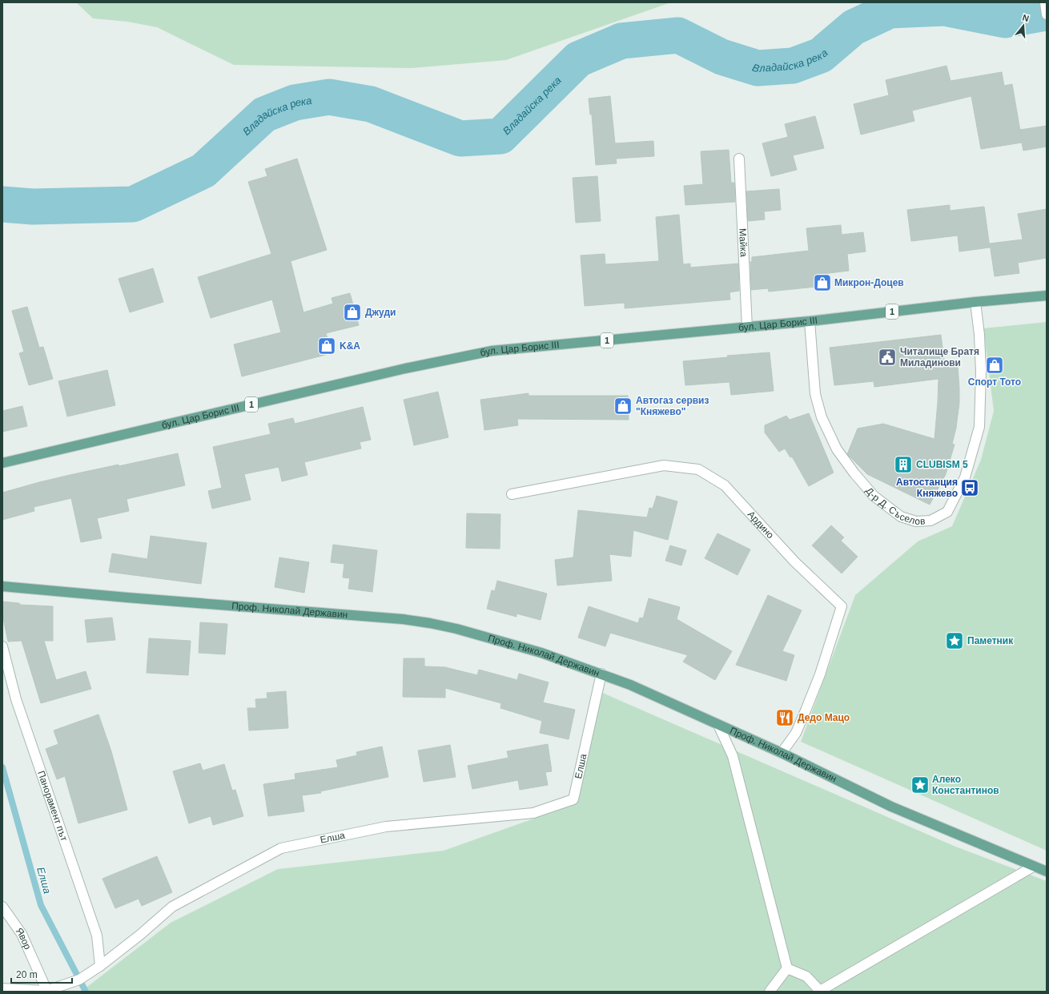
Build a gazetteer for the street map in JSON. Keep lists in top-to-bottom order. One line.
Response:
{"streets":{"main road":["1","бул. Цар Борис III","Проф. Николай Державин"],"street":["Майка","Д-р Д. Съселов","Ардино","Елша","Панорамент път","Явор"]},"crossings":[["Майка","бул. Цар Борис III"],["бул. Цар Борис III","Д-р Д. Съселов"],["Ардино","Проф. Николай Державин"],["Проф. Николай Державин","Елша"],["Елша","Панорамент път"],["Елша","Явор"]],"water":["Владайска река","Елша"],"places":{"shop":["Микрон-Доцев","Джуди","K&A","Спорт Тото","Автогаз сервиз \"Княжево\""],"public building":["Читалище Братя Миладинови"],"building":["CLUBISM 5"],"bus stop":["Автостанция Княжево"],"place":["Паметник","Алеко Константинов"],"restaurant":["Дедо Мацо"]},"scale_bar":"20 m","north":"top"}
